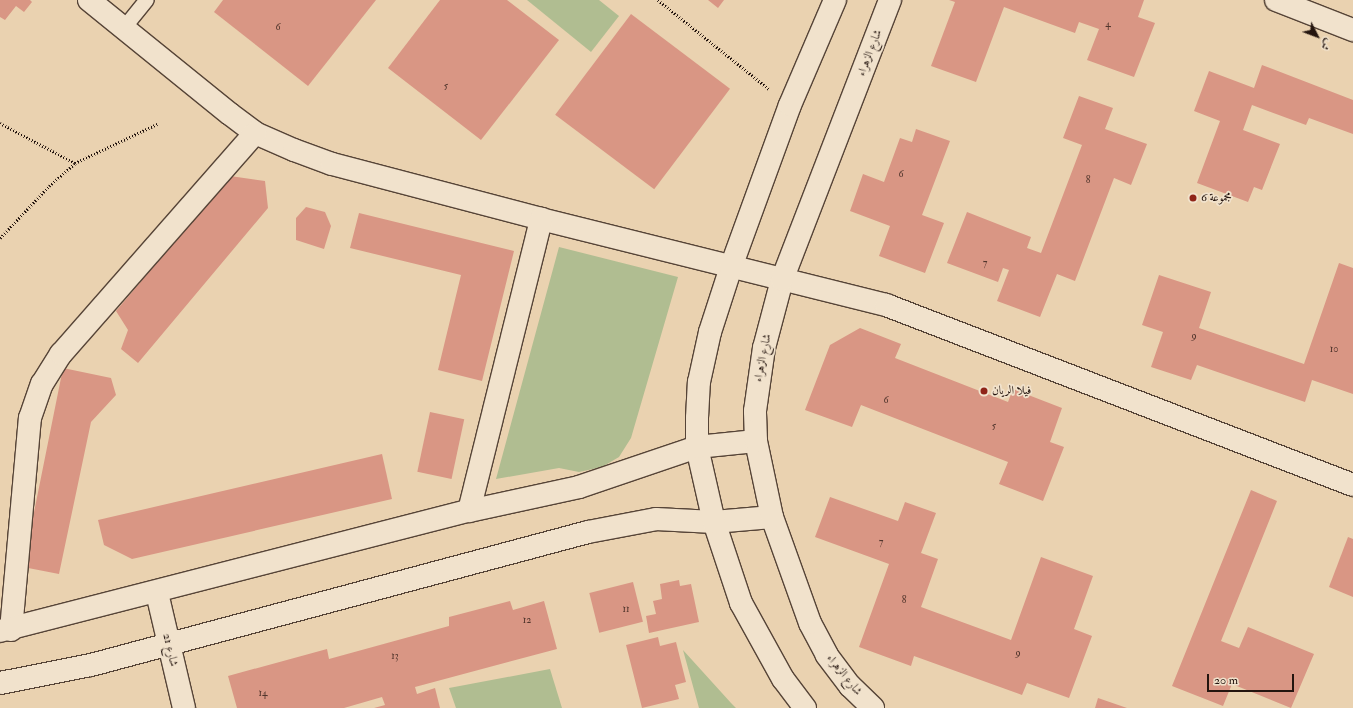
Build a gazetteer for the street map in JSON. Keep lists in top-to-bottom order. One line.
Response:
{"streets":{"street":["شارع الزهراء","شارع 21"]},"places":["مجموعة 6","فيلا الريان"],"house_numbers":["4","6","5","6","8","7","9","10","6","5","7","8","11","12","9","13","14"],"scale_bar":"20 m","north":"bottom right"}
